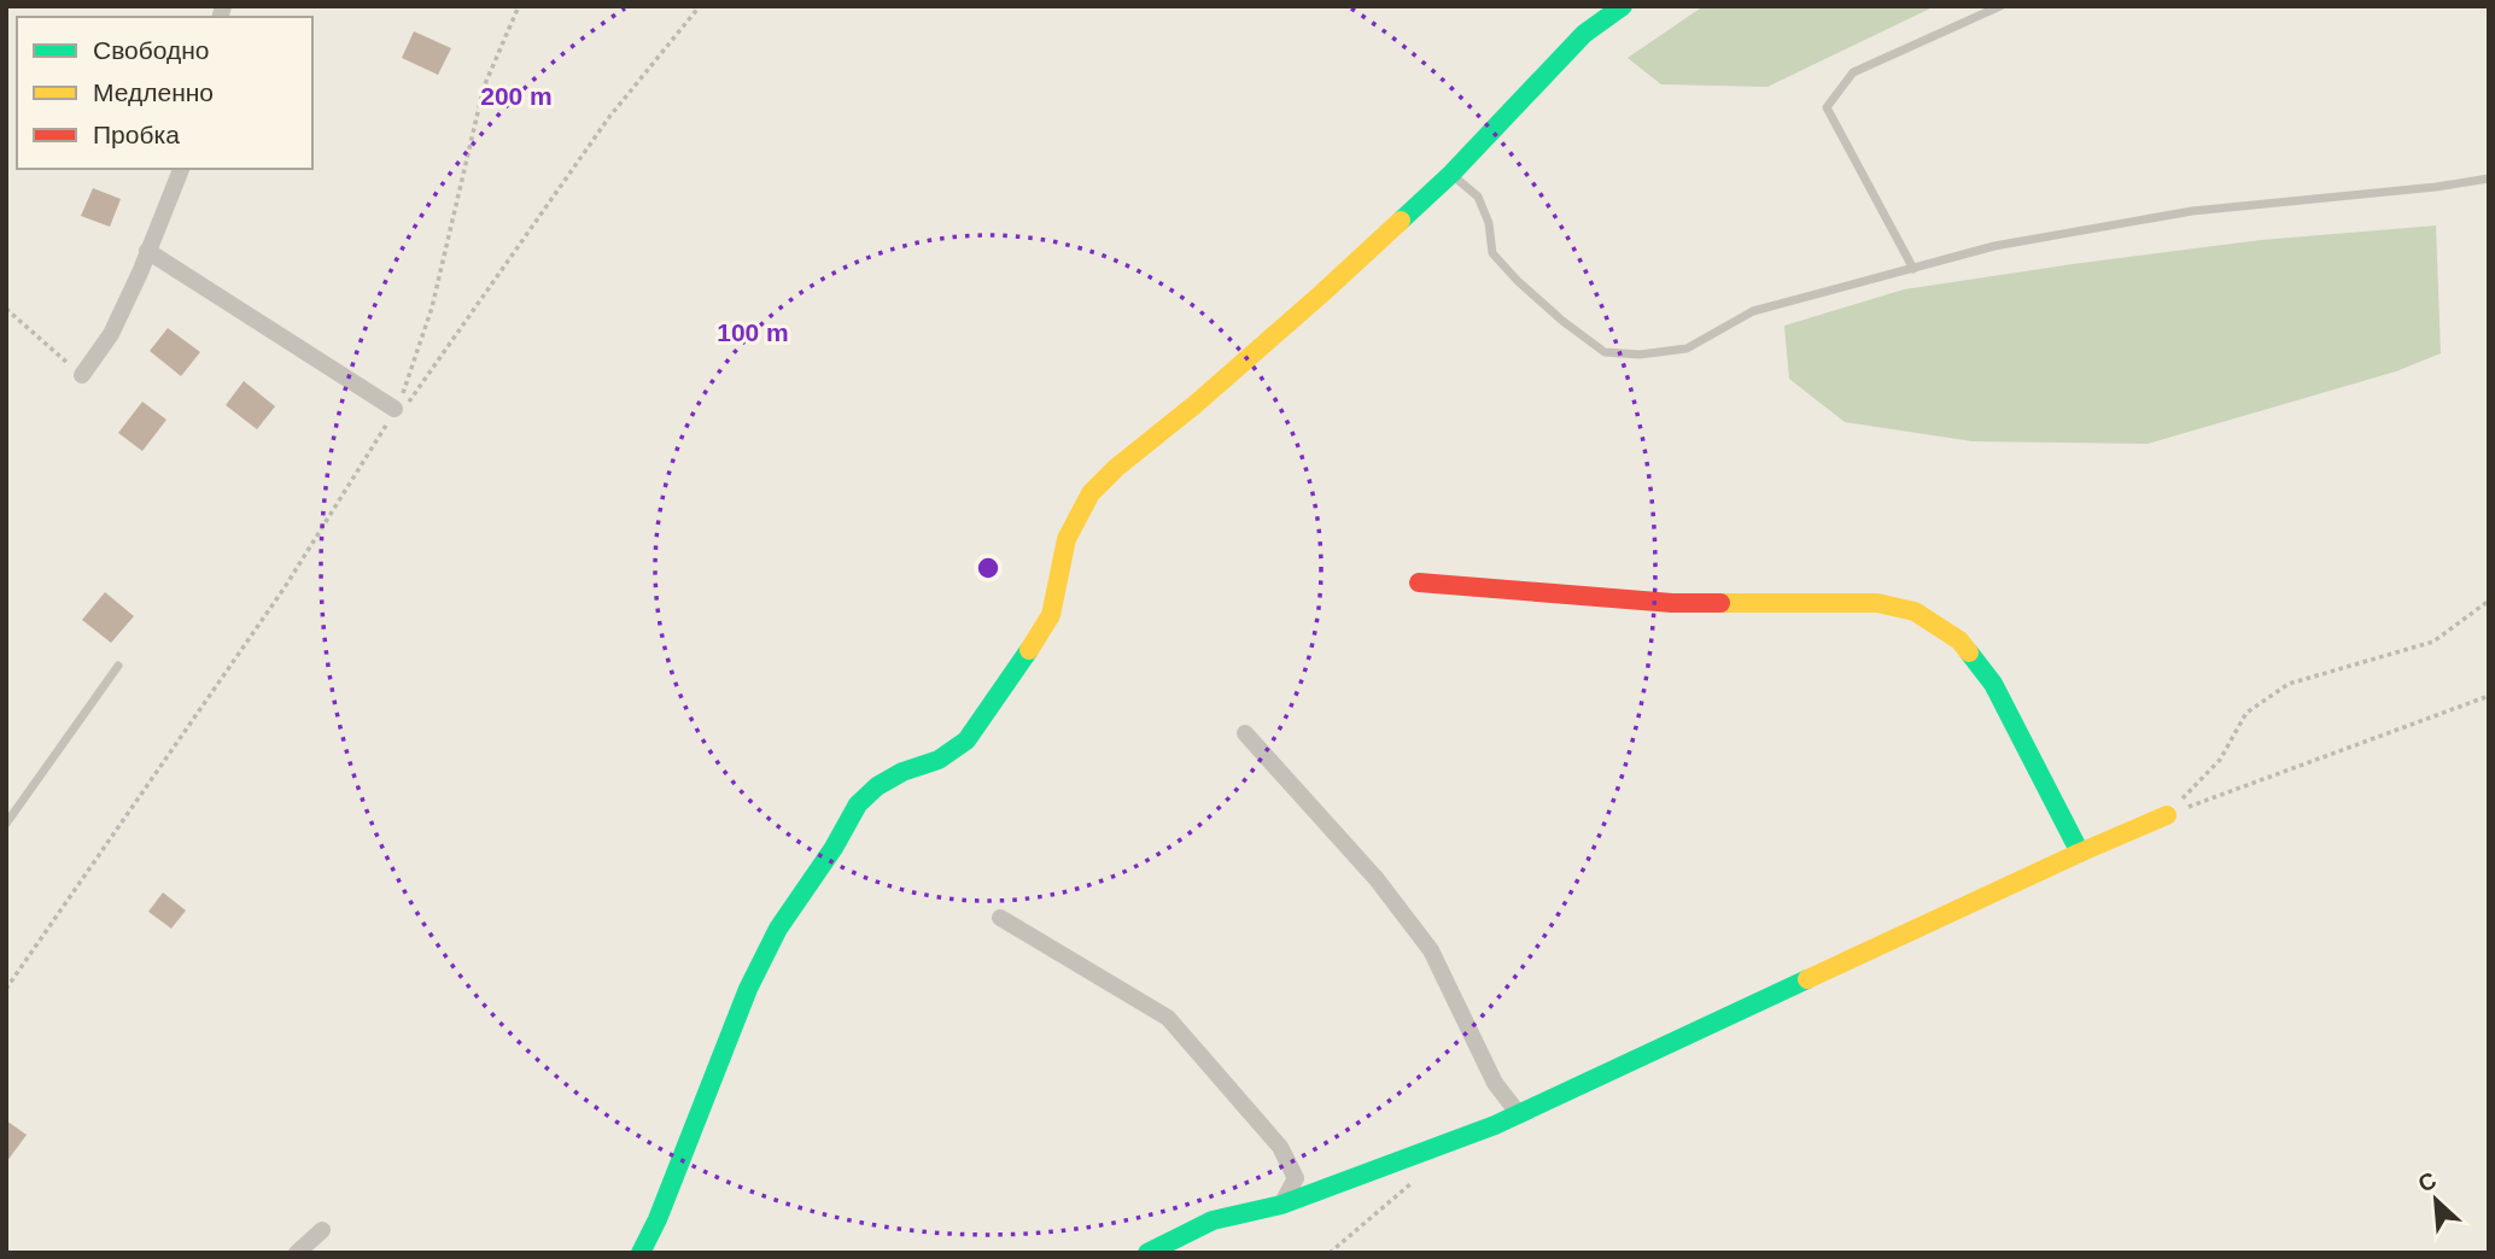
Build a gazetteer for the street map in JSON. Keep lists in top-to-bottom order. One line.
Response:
{"legend":["Свободно","Медленно","Пробка"],"north":"top left","rings":["200 m","100 m"]}
